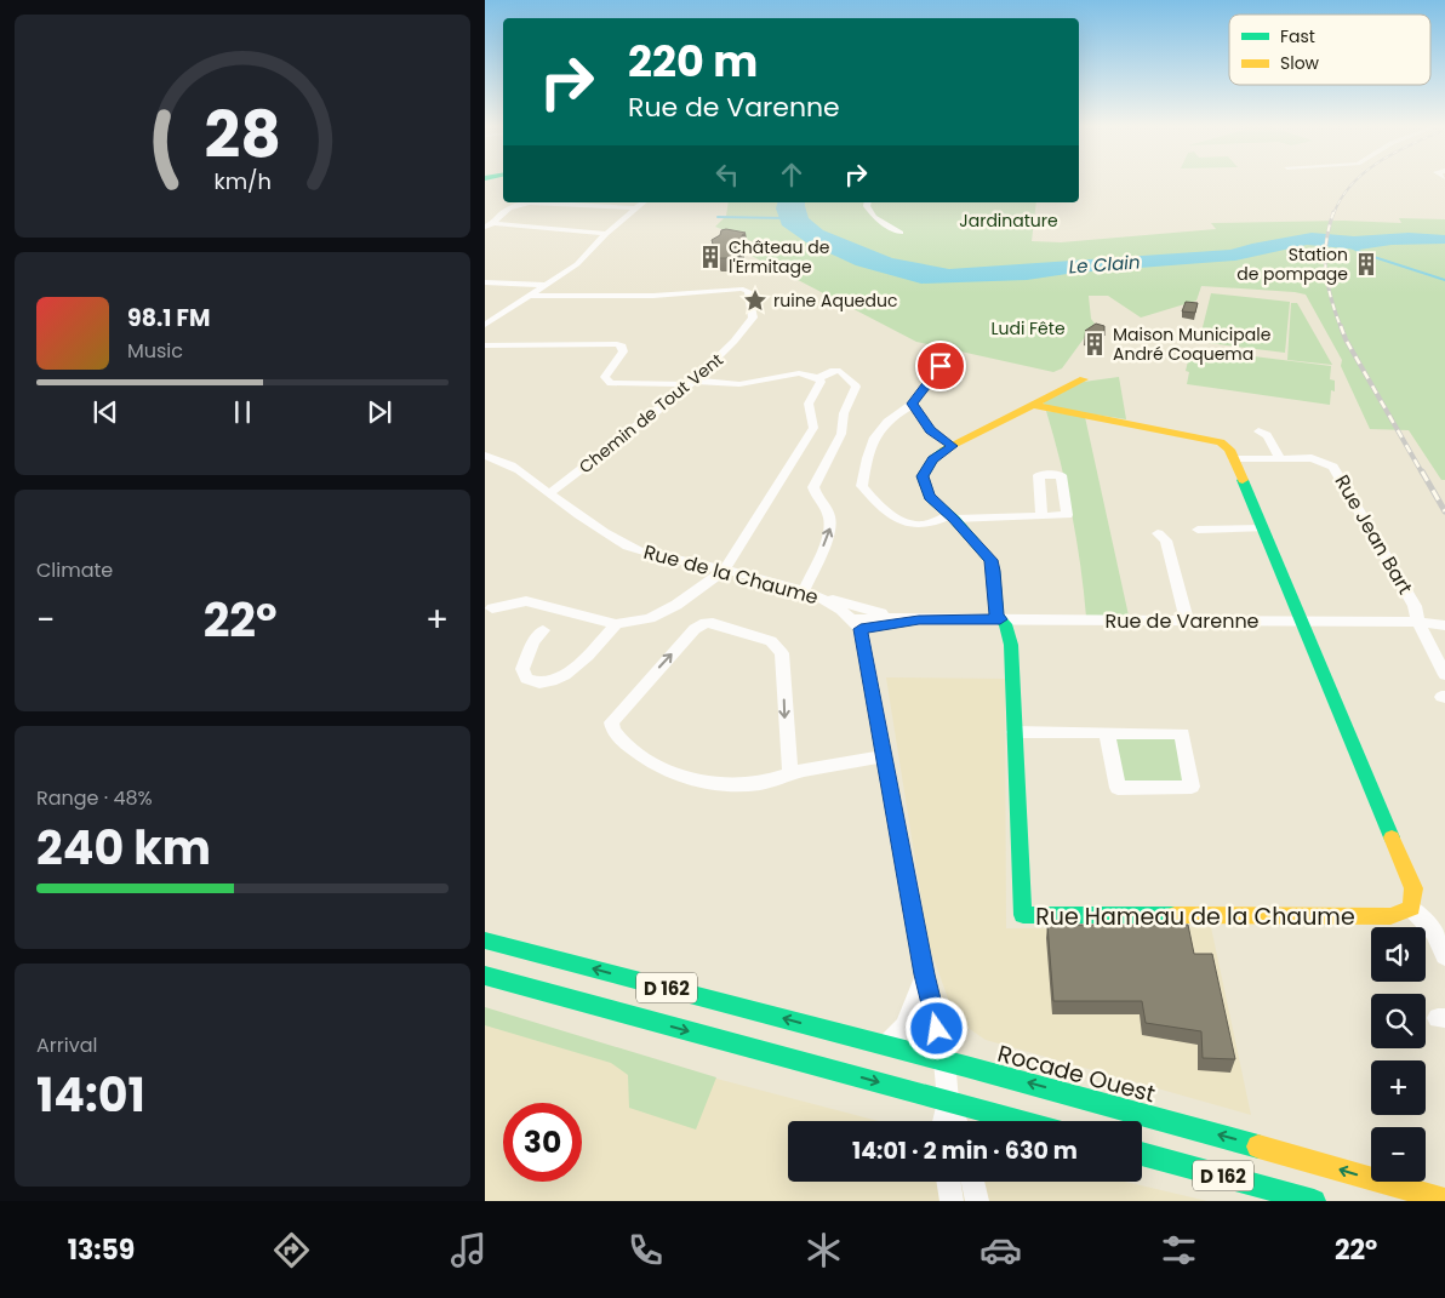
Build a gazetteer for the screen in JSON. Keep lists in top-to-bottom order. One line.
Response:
{"streets":{"street":["Chemin de Tout Vent","Rue Jean Bart","Rue de la Chaume","Rue de Varenne","Rue Hameau de la Chaume","D 162","Rocade Ouest"]},"crossings":[["Chemin de Tout Vent","Rue de la Chaume"],["Rue Jean Bart","Rue de Varenne"],["Rue de la Chaume","Rue de Varenne"],["Rue de Varenne","Rue Hameau de la Chaume"]],"water":["Le Clain"],"parks":["Jardinature","Ludi Fête"],"places":{"building":["Château de l'Ermitage","Station de pompage","Maison Municipale André Coquema"],"place":["ruine Aqueduc"]},"legend":["Fast","Slow"],"page":{"turn":["220 m","Rue de Varenne"],"song":["98.1 FM","Music"],"tile":["Climate",["Range · 48%","240 km"],["Arrival","14:01"]],"heat":["−","22°","+"],"map_buttons":["+","−"],"limit":"30","trip":"14:01 · 2 min · 630 m","tabs":["13:59","22°"],"gauge":["28","km/h"]}}
